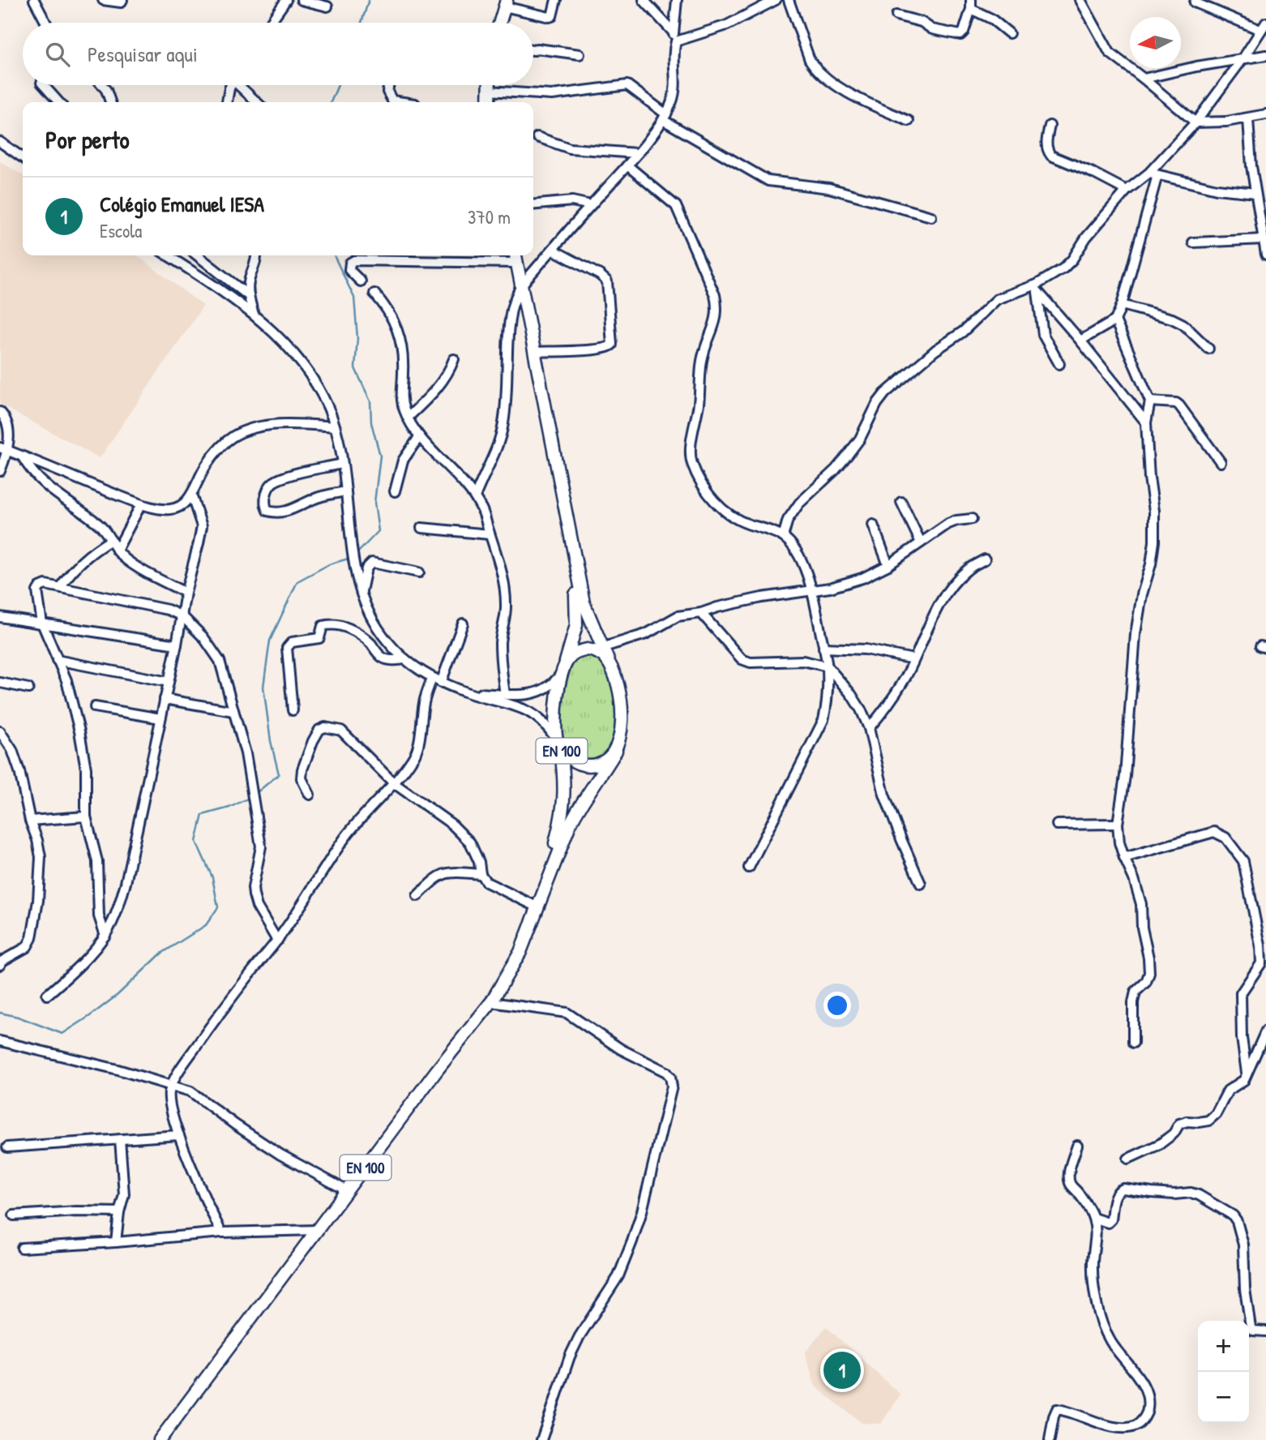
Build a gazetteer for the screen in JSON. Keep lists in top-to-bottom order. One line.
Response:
{"streets":{"main road":["EN 100"]},"north":"left","page":{"search":"Pesquisar aqui","heading":"Por perto","list":[{"mark":"1","name":"Colégio Emanuel IESA","note":"Escola","value":"370 m"}],"map_buttons":["+","−"],"pins":"1"}}
